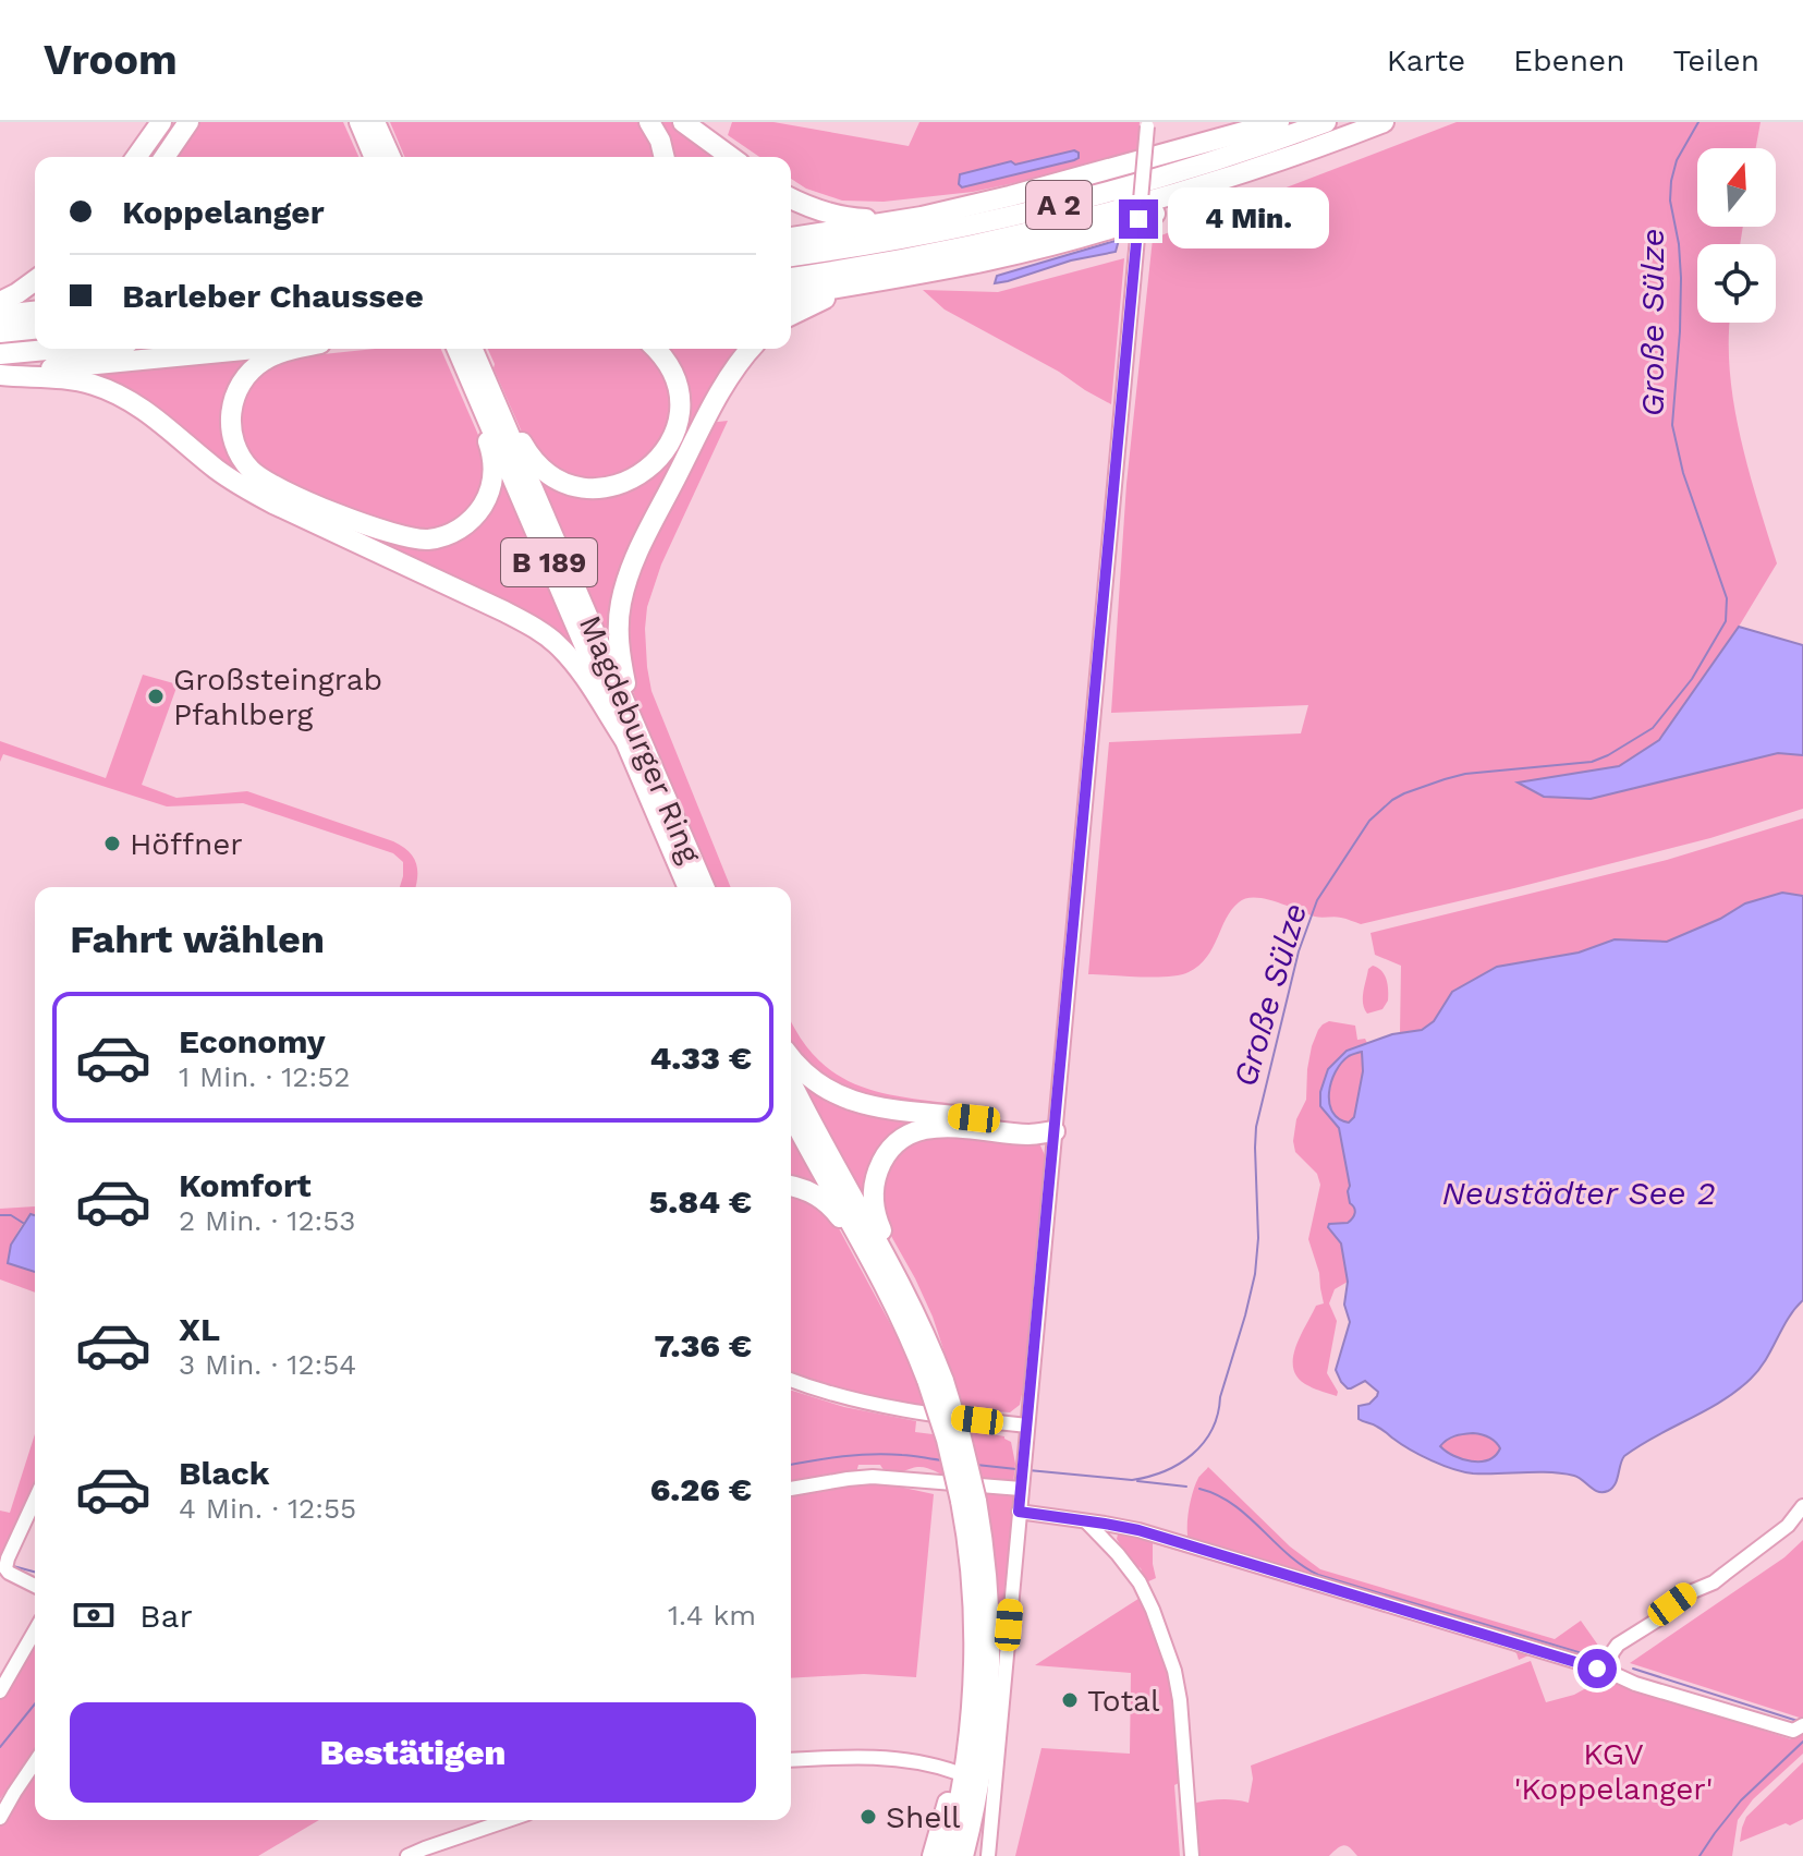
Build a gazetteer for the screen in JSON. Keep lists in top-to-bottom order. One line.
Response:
{"streets":{"highway":["A 2","B 189","Magdeburger Ring"]},"water":["Große Sülze","Neustädter See 2"],"parks":["KGV 'Koppelanger'"],"places":["Großsteingrab Pfahlberg","Höffner","Total","Shell"],"north":"top","page":{"header":"Vroom","nav":["Karte","Ebenen","Teilen"],"banner":["Koppelanger","Barleber Chaussee"],"bubble":"4 Min.","heading":"Fahrt wählen","list":[{"name":"Economy","note":"1 Min. · 12:52","value":"4.33 €"},{"name":"Komfort","note":"2 Min. · 12:53","value":"5.84 €"},{"name":"XL","note":"3 Min. · 12:54","value":"7.36 €"},{"name":"Black","note":"4 Min. · 12:55","value":"6.26 €"}],"pay":["Bar","1.4 km"],"buttons":"Bestätigen"}}
